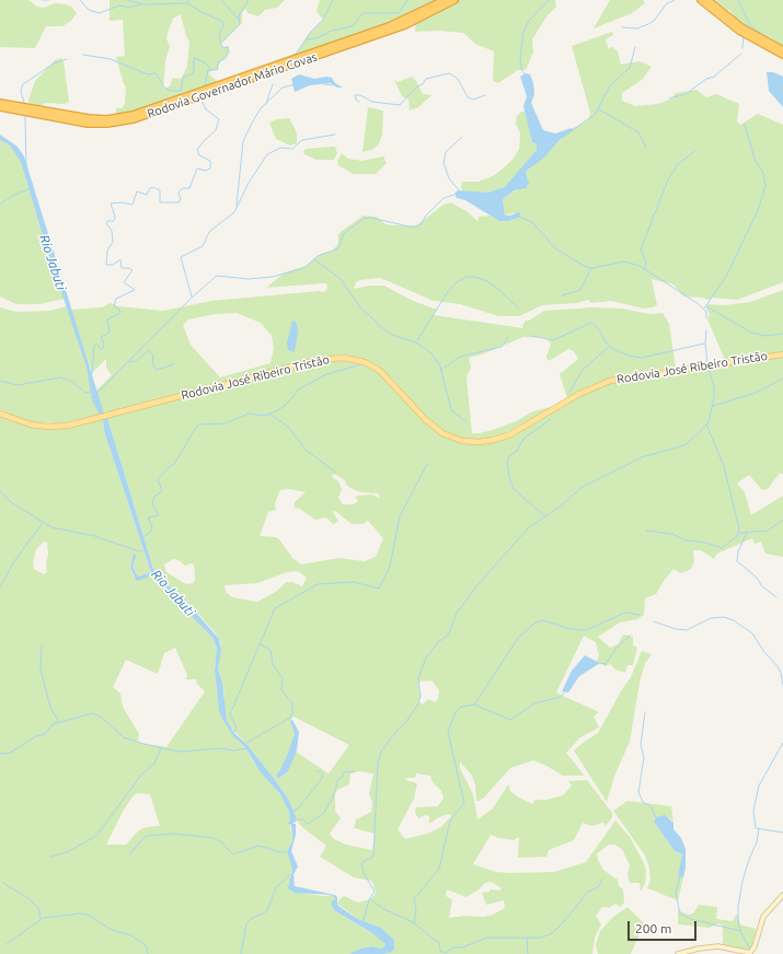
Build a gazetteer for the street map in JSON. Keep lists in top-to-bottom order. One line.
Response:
{"streets":{"highway":["Rodovia Governador Mário Covas"],"main road":["Rodovia José Ribeiro Tristão"]},"water":["Rio Jabuti"],"scale_bar":"200 m"}
